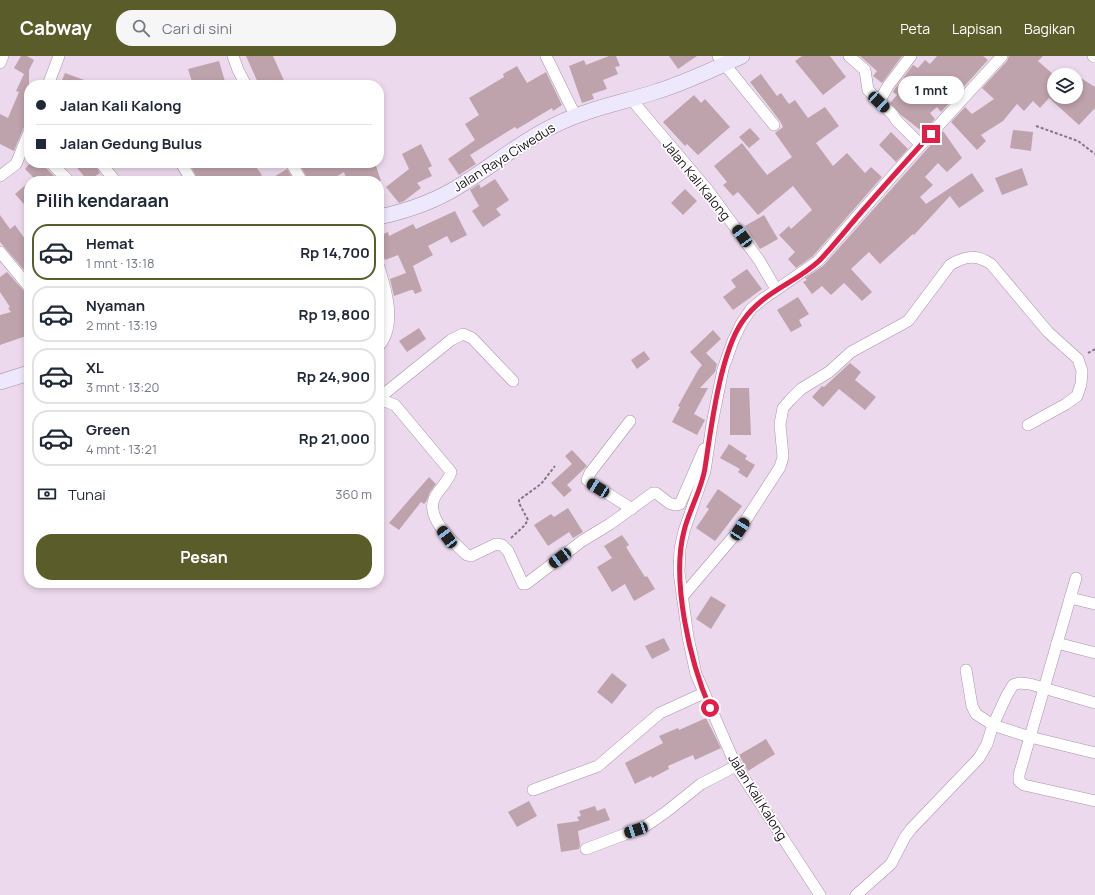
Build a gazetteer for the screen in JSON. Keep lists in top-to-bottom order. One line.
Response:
{"streets":{"street":["Jalan Raya Ciwedus","Jalan Kali Kalong"]},"crossings":[["Jalan Raya Ciwedus","Jalan Kali Kalong"]],"page":{"header":"Cabway","search":"Cari di sini","nav":["Peta","Lapisan","Bagikan"],"bubble":"1 mnt","banner":["Jalan Kali Kalong","Jalan Gedung Bulus"],"heading":"Pilih kendaraan","list":[{"name":"Hemat","note":"1 mnt · 13:18","value":"Rp 14,700"},{"name":"Nyaman","note":"2 mnt · 13:19","value":"Rp 19,800"},{"name":"XL","note":"3 mnt · 13:20","value":"Rp 24,900"},{"name":"Green","note":"4 mnt · 13:21","value":"Rp 21,000"}],"pay":["Tunai","360 m"],"buttons":"Pesan"}}
